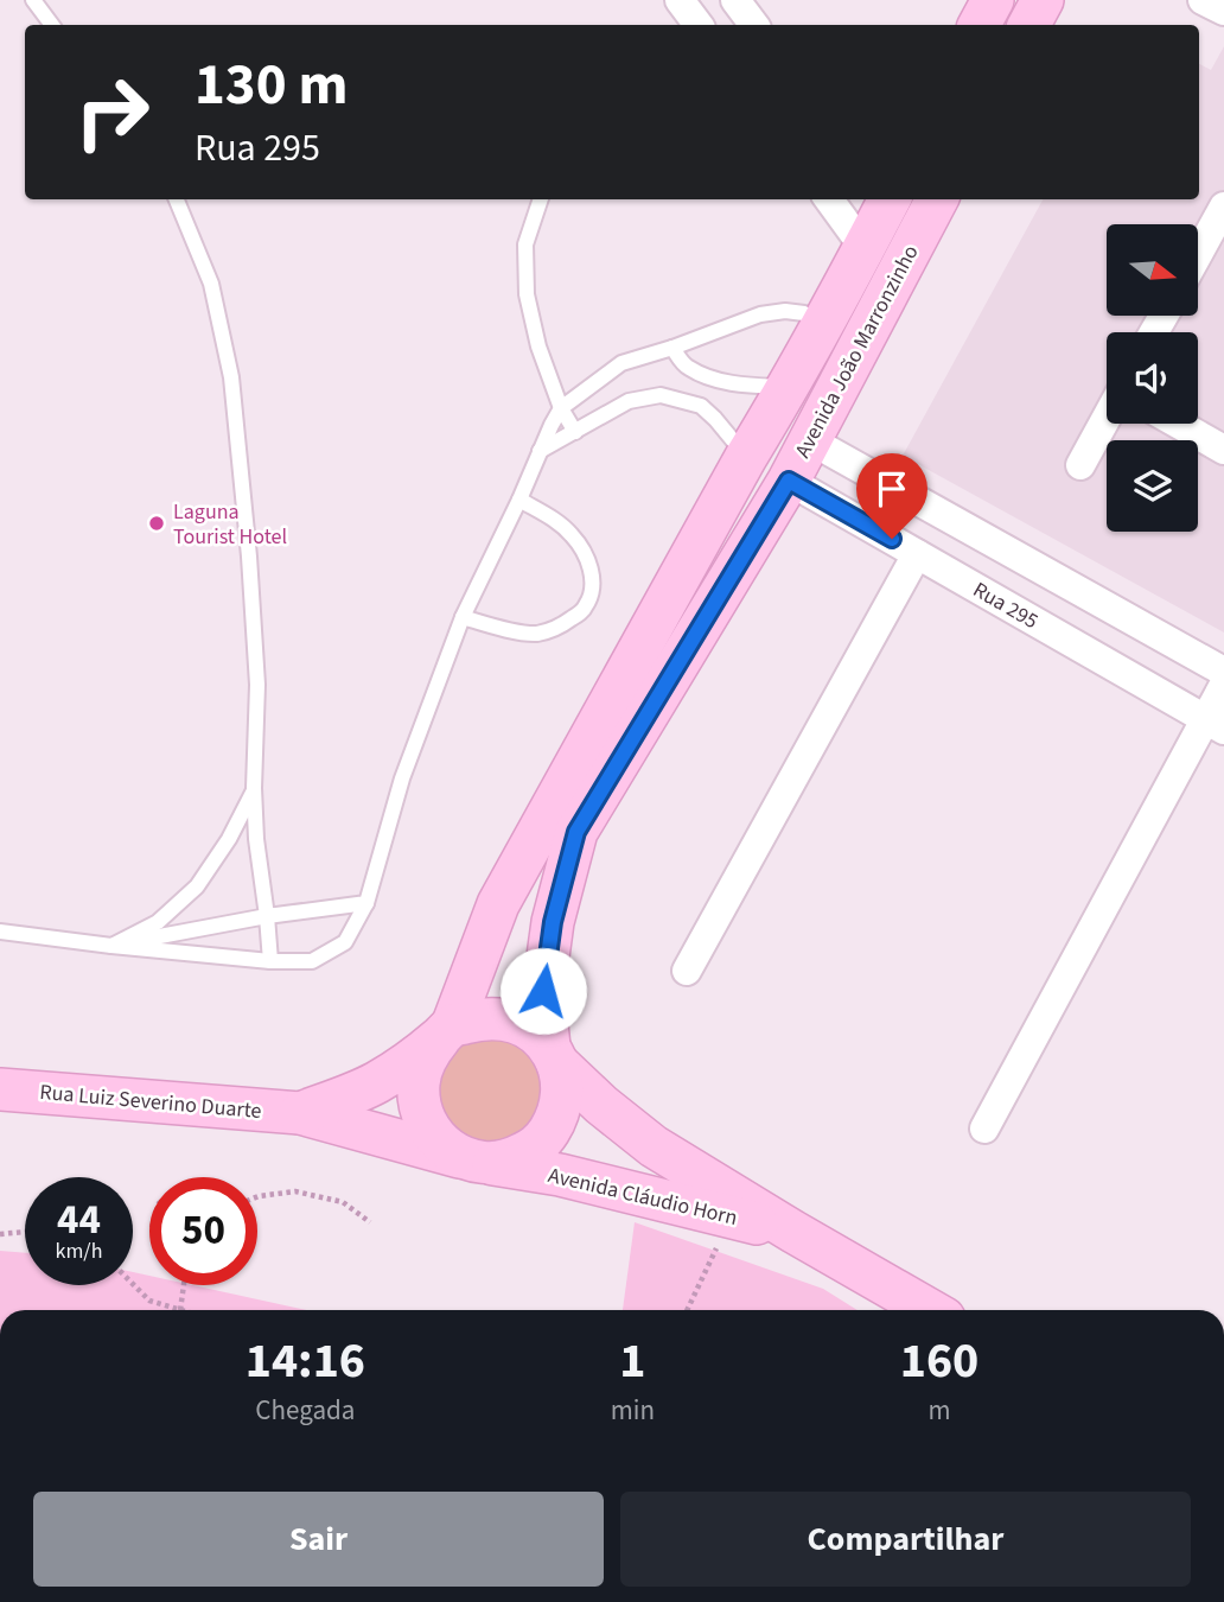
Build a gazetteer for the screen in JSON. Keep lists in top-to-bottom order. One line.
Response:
{"streets":{"main road":["Avenida João Marronzinho","Rua Luiz Severino Duarte","Avenida Cláudio Horn"],"street":["Rua 295"]},"crossings":[["Avenida João Marronzinho","Rua 295"],["Avenida João Marronzinho","Rua Luiz Severino Duarte"],["Avenida João Marronzinho","Avenida Cláudio Horn"],["Rua Luiz Severino Duarte","Avenida Cláudio Horn"]],"places":["Laguna Tourist Hotel"],"north":"right","page":{"turn":["130 m","Rua 295"],"speed":"44 km/h","limit":"50","eta":["14:16","Chegada","1","min","160","m"],"buttons":["Sair","Compartilhar"]}}
